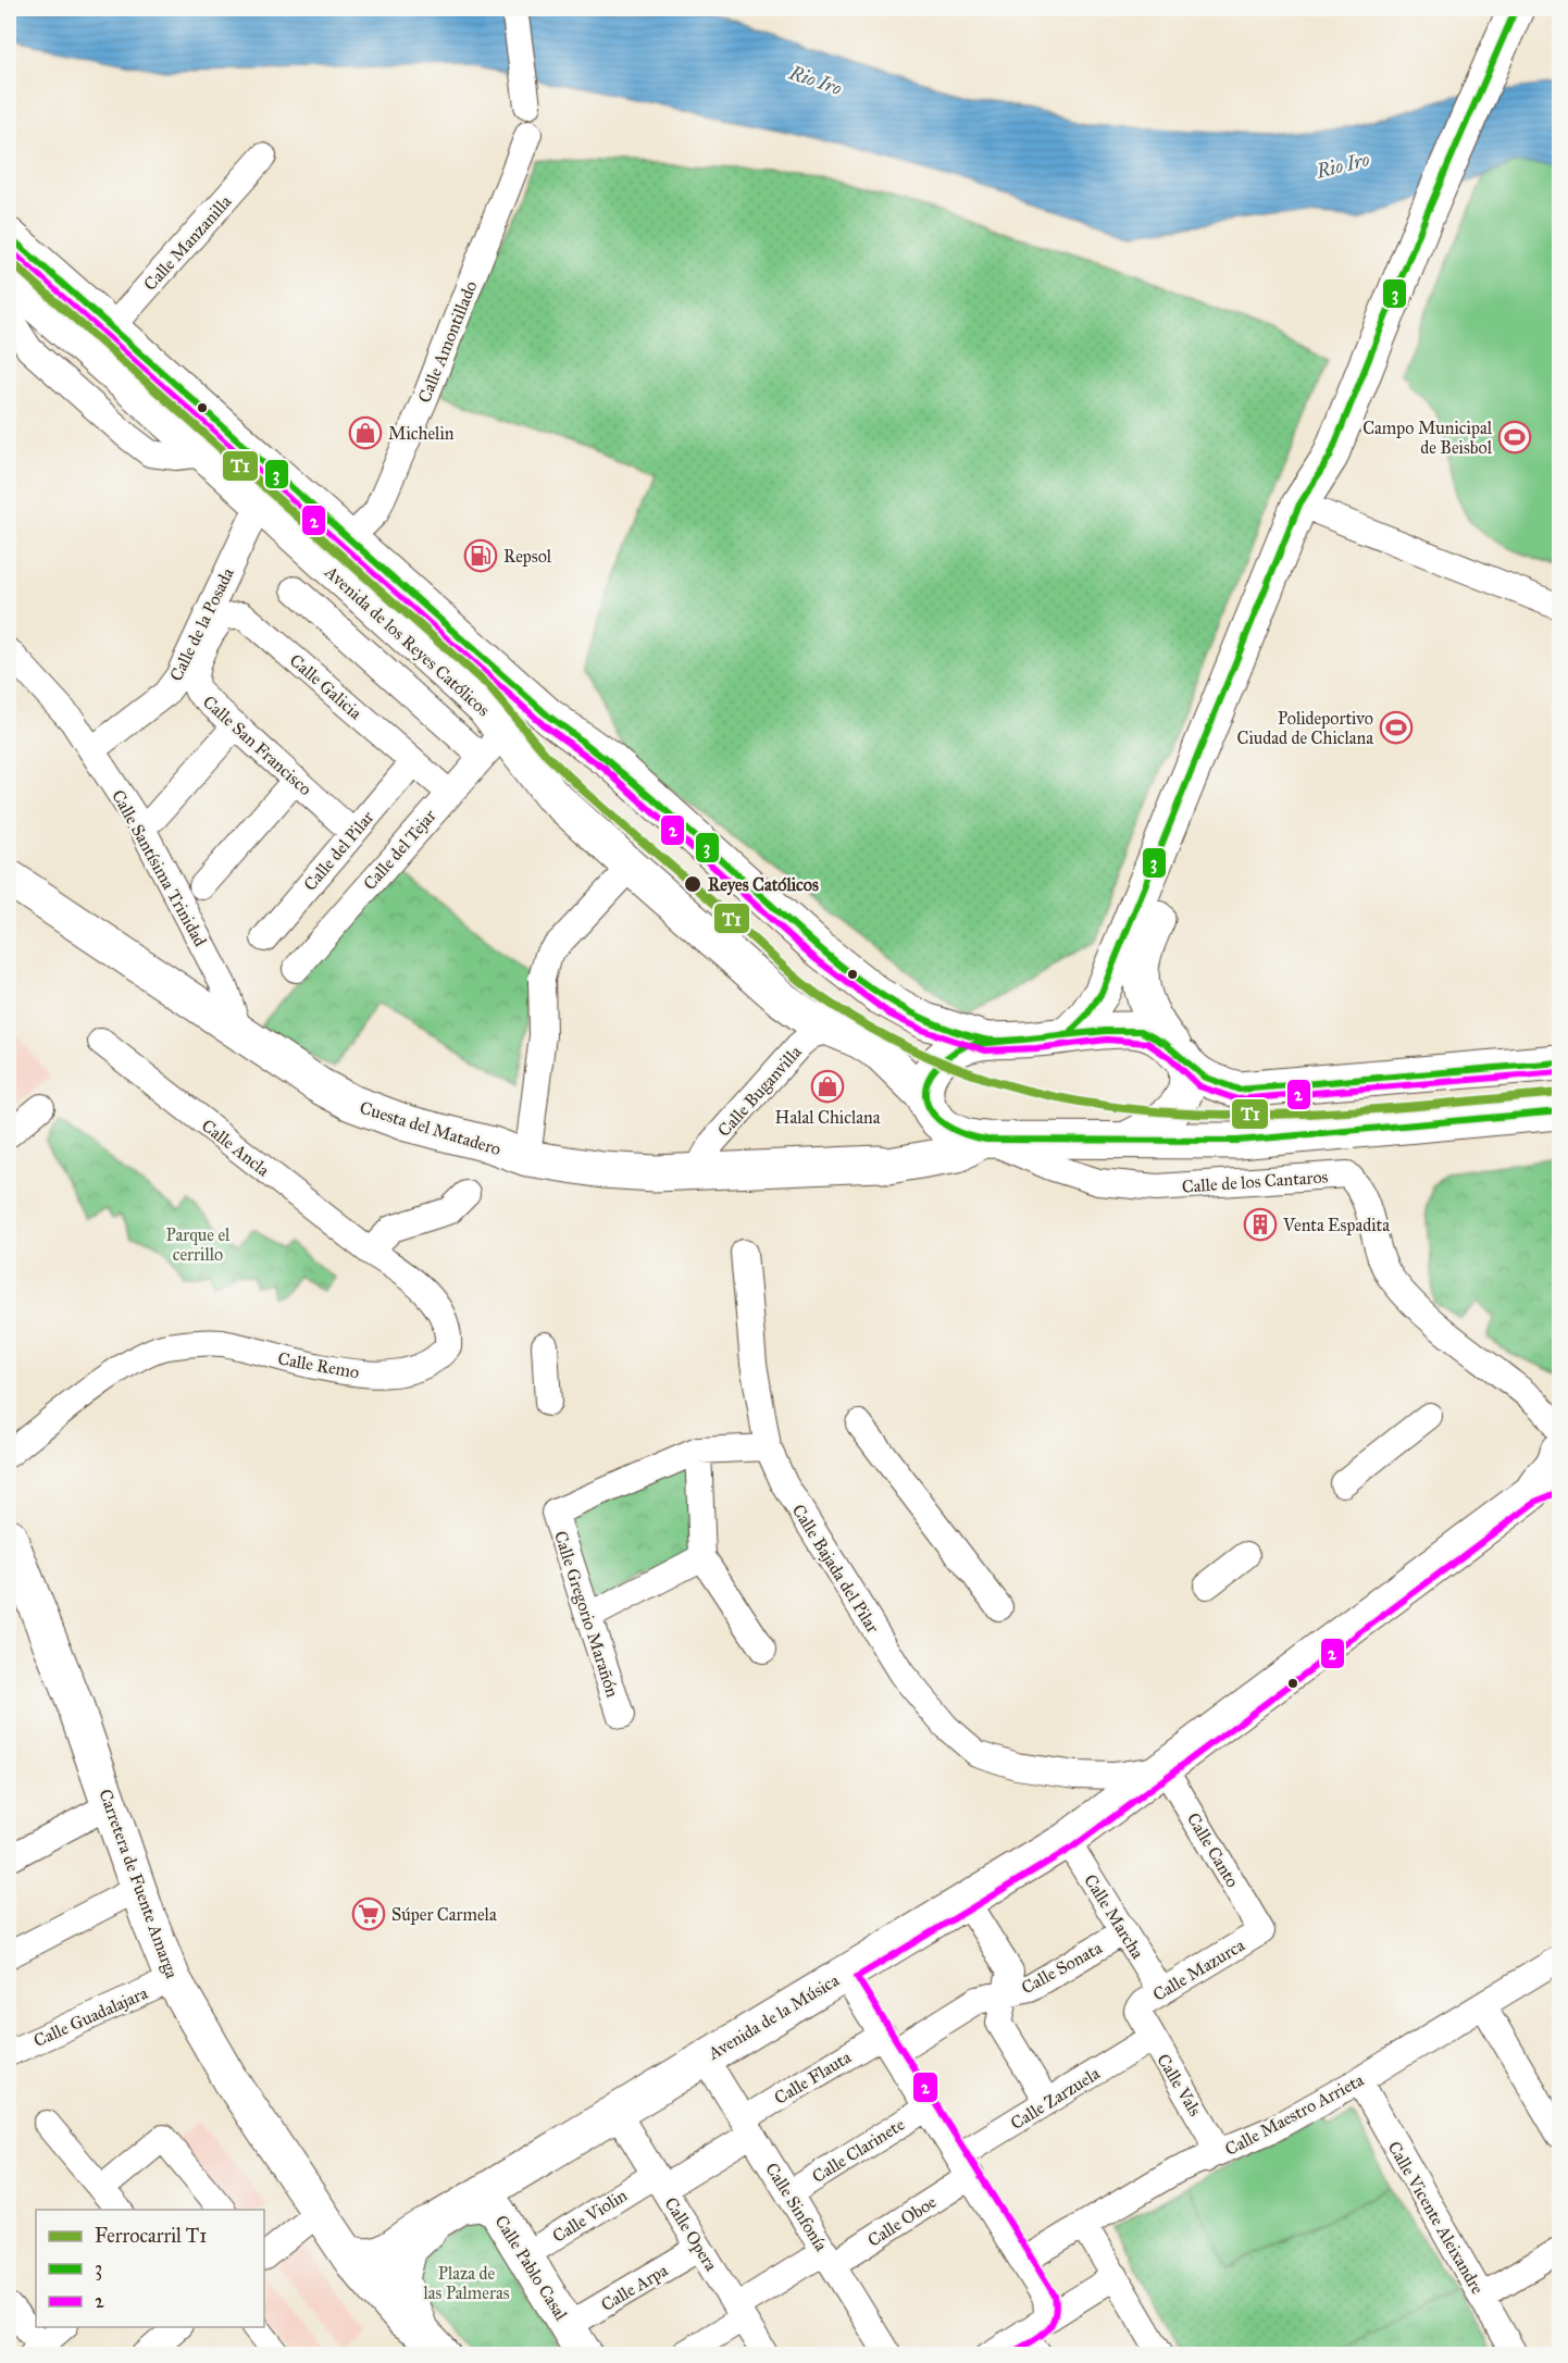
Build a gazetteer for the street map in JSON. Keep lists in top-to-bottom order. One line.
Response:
{"streets":{"main road":["Avenida de los Reyes Católicos","Cuesta del Matadero","Carretera de Fuente Amarga","Avenida de la Música","Calle Pablo Casal"],"street":["Calle Manzanilla","Calle Amontillado","Calle de la Posada","Calle Galicia","Calle San Francisco","Calle del Tejar","Calle del Pilar","Calle Santísima Trinidad","Calle Buganvilla","Calle Ancla","Calle de los Cantaros","Calle Remo","Calle Bajada del Pilar","Calle Gregorio Marañón","Calle Canto","Calle Marcha","Calle Sonata","Calle Mazurca","Calle Guadalajara","Calle Flauta","Calle Vals","Calle Zarzuela","Calle Maestro Arrieta","Calle Clarinete","Calle Sinfonía","Calle Violin","Calle Vicente Aleixandre","Calle Oboe","Calle Opera","Calle Arpa"]},"crossings":[["Calle Manzanilla","Avenida de los Reyes Católicos"],["Calle Amontillado","Avenida de los Reyes Católicos"],["Calle de la Posada","Avenida de los Reyes Católicos"],["Calle de la Posada","Calle Santísima Trinidad"],["Avenida de los Reyes Católicos","Calle del Tejar"],["Avenida de los Reyes Católicos","Calle Buganvilla"],["Avenida de los Reyes Católicos","Cuesta del Matadero"],["Avenida de los Reyes Católicos","Calle de los Cantaros"],["Calle Galicia","Calle San Francisco"],["Calle Galicia","Calle del Tejar"],["Calle Galicia","Calle del Pilar"],["Calle San Francisco","Calle del Pilar"],["Calle Santísima Trinidad","Cuesta del Matadero"],["Calle Buganvilla","Cuesta del Matadero"],["Cuesta del Matadero","Calle de los Cantaros"],["Calle Ancla","Calle Remo"],["Calle de los Cantaros","Avenida de la Música"],["Calle Bajada del Pilar","Calle Canto"],["Calle Bajada del Pilar","Avenida de la Música"],["Calle Canto","Calle Mazurca"],["Calle Canto","Avenida de la Música"],["Carretera de Fuente Amarga","Calle Guadalajara"],["Carretera de Fuente Amarga","Avenida de la Música"],["Calle Marcha","Calle Sonata"],["Calle Marcha","Calle Mazurca"],["Calle Marcha","Avenida de la Música"],["Calle Sonata","Calle Flauta"],["Calle Mazurca","Calle Vals"],["Avenida de la Música","Calle Sinfonía"],["Avenida de la Música","Calle Opera"],["Avenida de la Música","Calle Pablo Casal"],["Calle Flauta","Calle Sinfonía"],["Calle Flauta","Calle Violin"],["Calle Flauta","Calle Opera"],["Calle Vals","Calle Zarzuela"],["Calle Vals","Calle Maestro Arrieta"],["Calle Zarzuela","Calle Oboe"],["Calle Maestro Arrieta","Calle Vicente Aleixandre"],["Calle Clarinete","Calle Sinfonía"],["Calle Sinfonía","Calle Oboe"],["Calle Violin","Calle Opera"],["Calle Violin","Calle Pablo Casal"],["Calle Oboe","Calle Opera"],["Calle Opera","Calle Arpa"],["Calle Pablo Casal","Calle Arpa"]],"water":["Rio Iro"],"parks":["Parque el cerrillo","Plaza de las Palmeras"],"places":{"shop":["Michelin","Halal Chiclana"],"sports":["Campo Municipal de Beisbol","Polideportivo Ciudad de Chiclana"],"fuel station":["Repsol"],"other":["Reyes Católicos"],"building":["Venta Espadita"],"supermarket":["Súper Carmela"]},"lines":["transit line 3","transit line 2","rail line T1"],"legend":["Ferrocarril T1","3","2"]}
